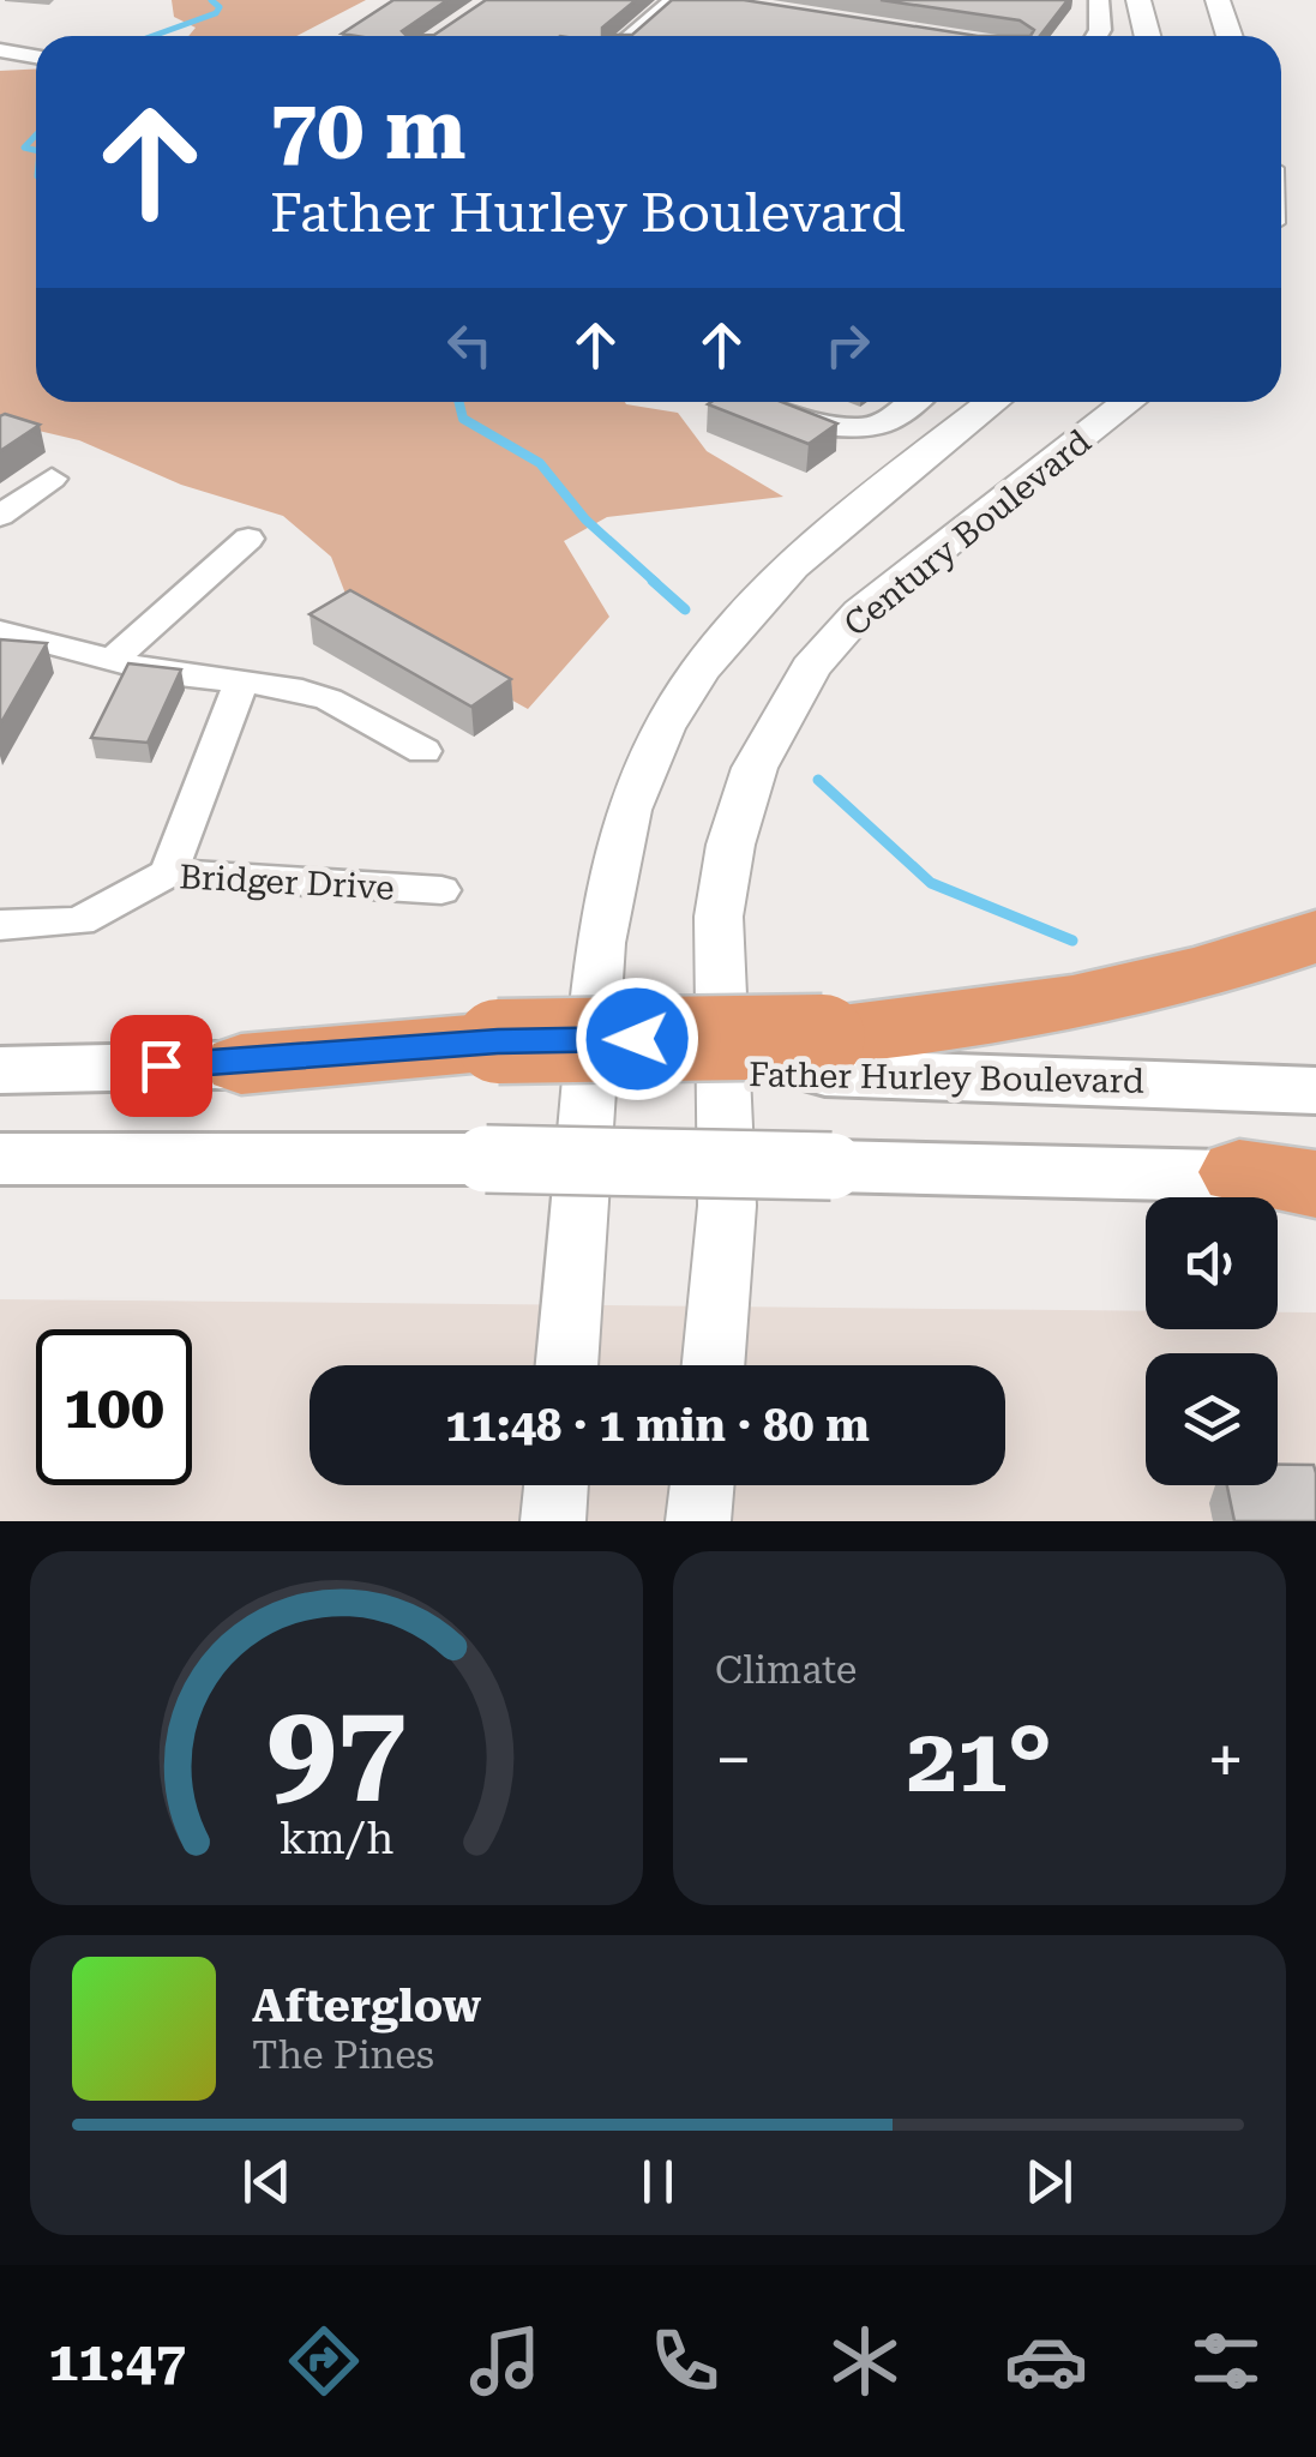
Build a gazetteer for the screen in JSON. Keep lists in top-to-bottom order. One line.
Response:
{"streets":{"main road":["Father Hurley Boulevard"],"street":["Century Boulevard","Bridger Drive"]},"page":{"turn":["70 m","Father Hurley Boulevard"],"limit":"100","trip":"11:48 · 1 min · 80 m","tile":"Climate","heat":["−","21°","+"],"song":["Afterglow","The Pines"],"tabs":"11:47","gauge":["97","km/h"]}}
